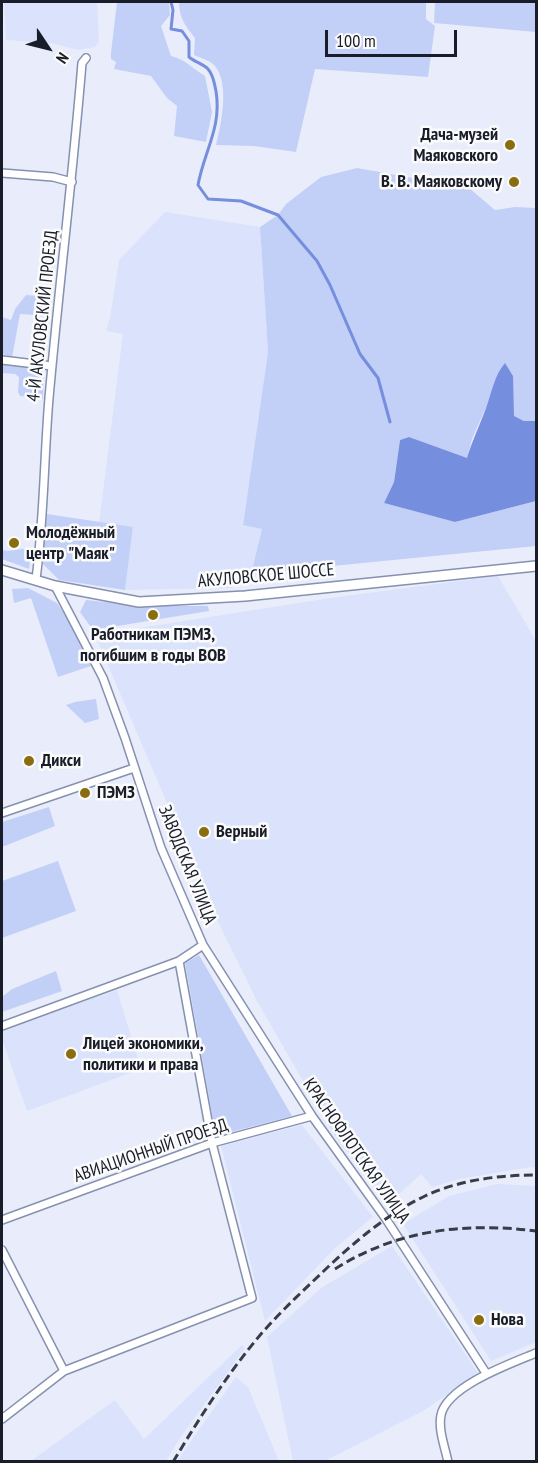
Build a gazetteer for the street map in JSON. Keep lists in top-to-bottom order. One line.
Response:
{"streets":{"street":["4-Й АКУЛОВСКИЙ ПРОЕЗД","АКУЛОВСКОЕ ШОССЕ","ЗАВОДСКАЯ УЛИЦА","АВИАЦИОННЫЙ ПРОЕЗД","КРАСНОФЛОТСКАЯ УЛИЦА"]},"crossings":[["4-Й АКУЛОВСКИЙ ПРОЕЗД","АКУЛОВСКОЕ ШОССЕ"],["АКУЛОВСКОЕ ШОССЕ","ЗАВОДСКАЯ УЛИЦА"],["ЗАВОДСКАЯ УЛИЦА","КРАСНОФЛОТСКАЯ УЛИЦА"],["АВИАЦИОННЫЙ ПРОЕЗД","КРАСНОФЛОТСКАЯ УЛИЦА"]],"places":["Дача-музей Маяковского","В. В. Маяковскому","Молодёжный центр \"Маяк\"","Работникам ПЭМЗ, погибшим в годы ВОВ","Дикси","ПЭМЗ","Верный","Лицей экономики, политики и права","Нова"],"scale_bar":"100 m","north":"bottom right"}
